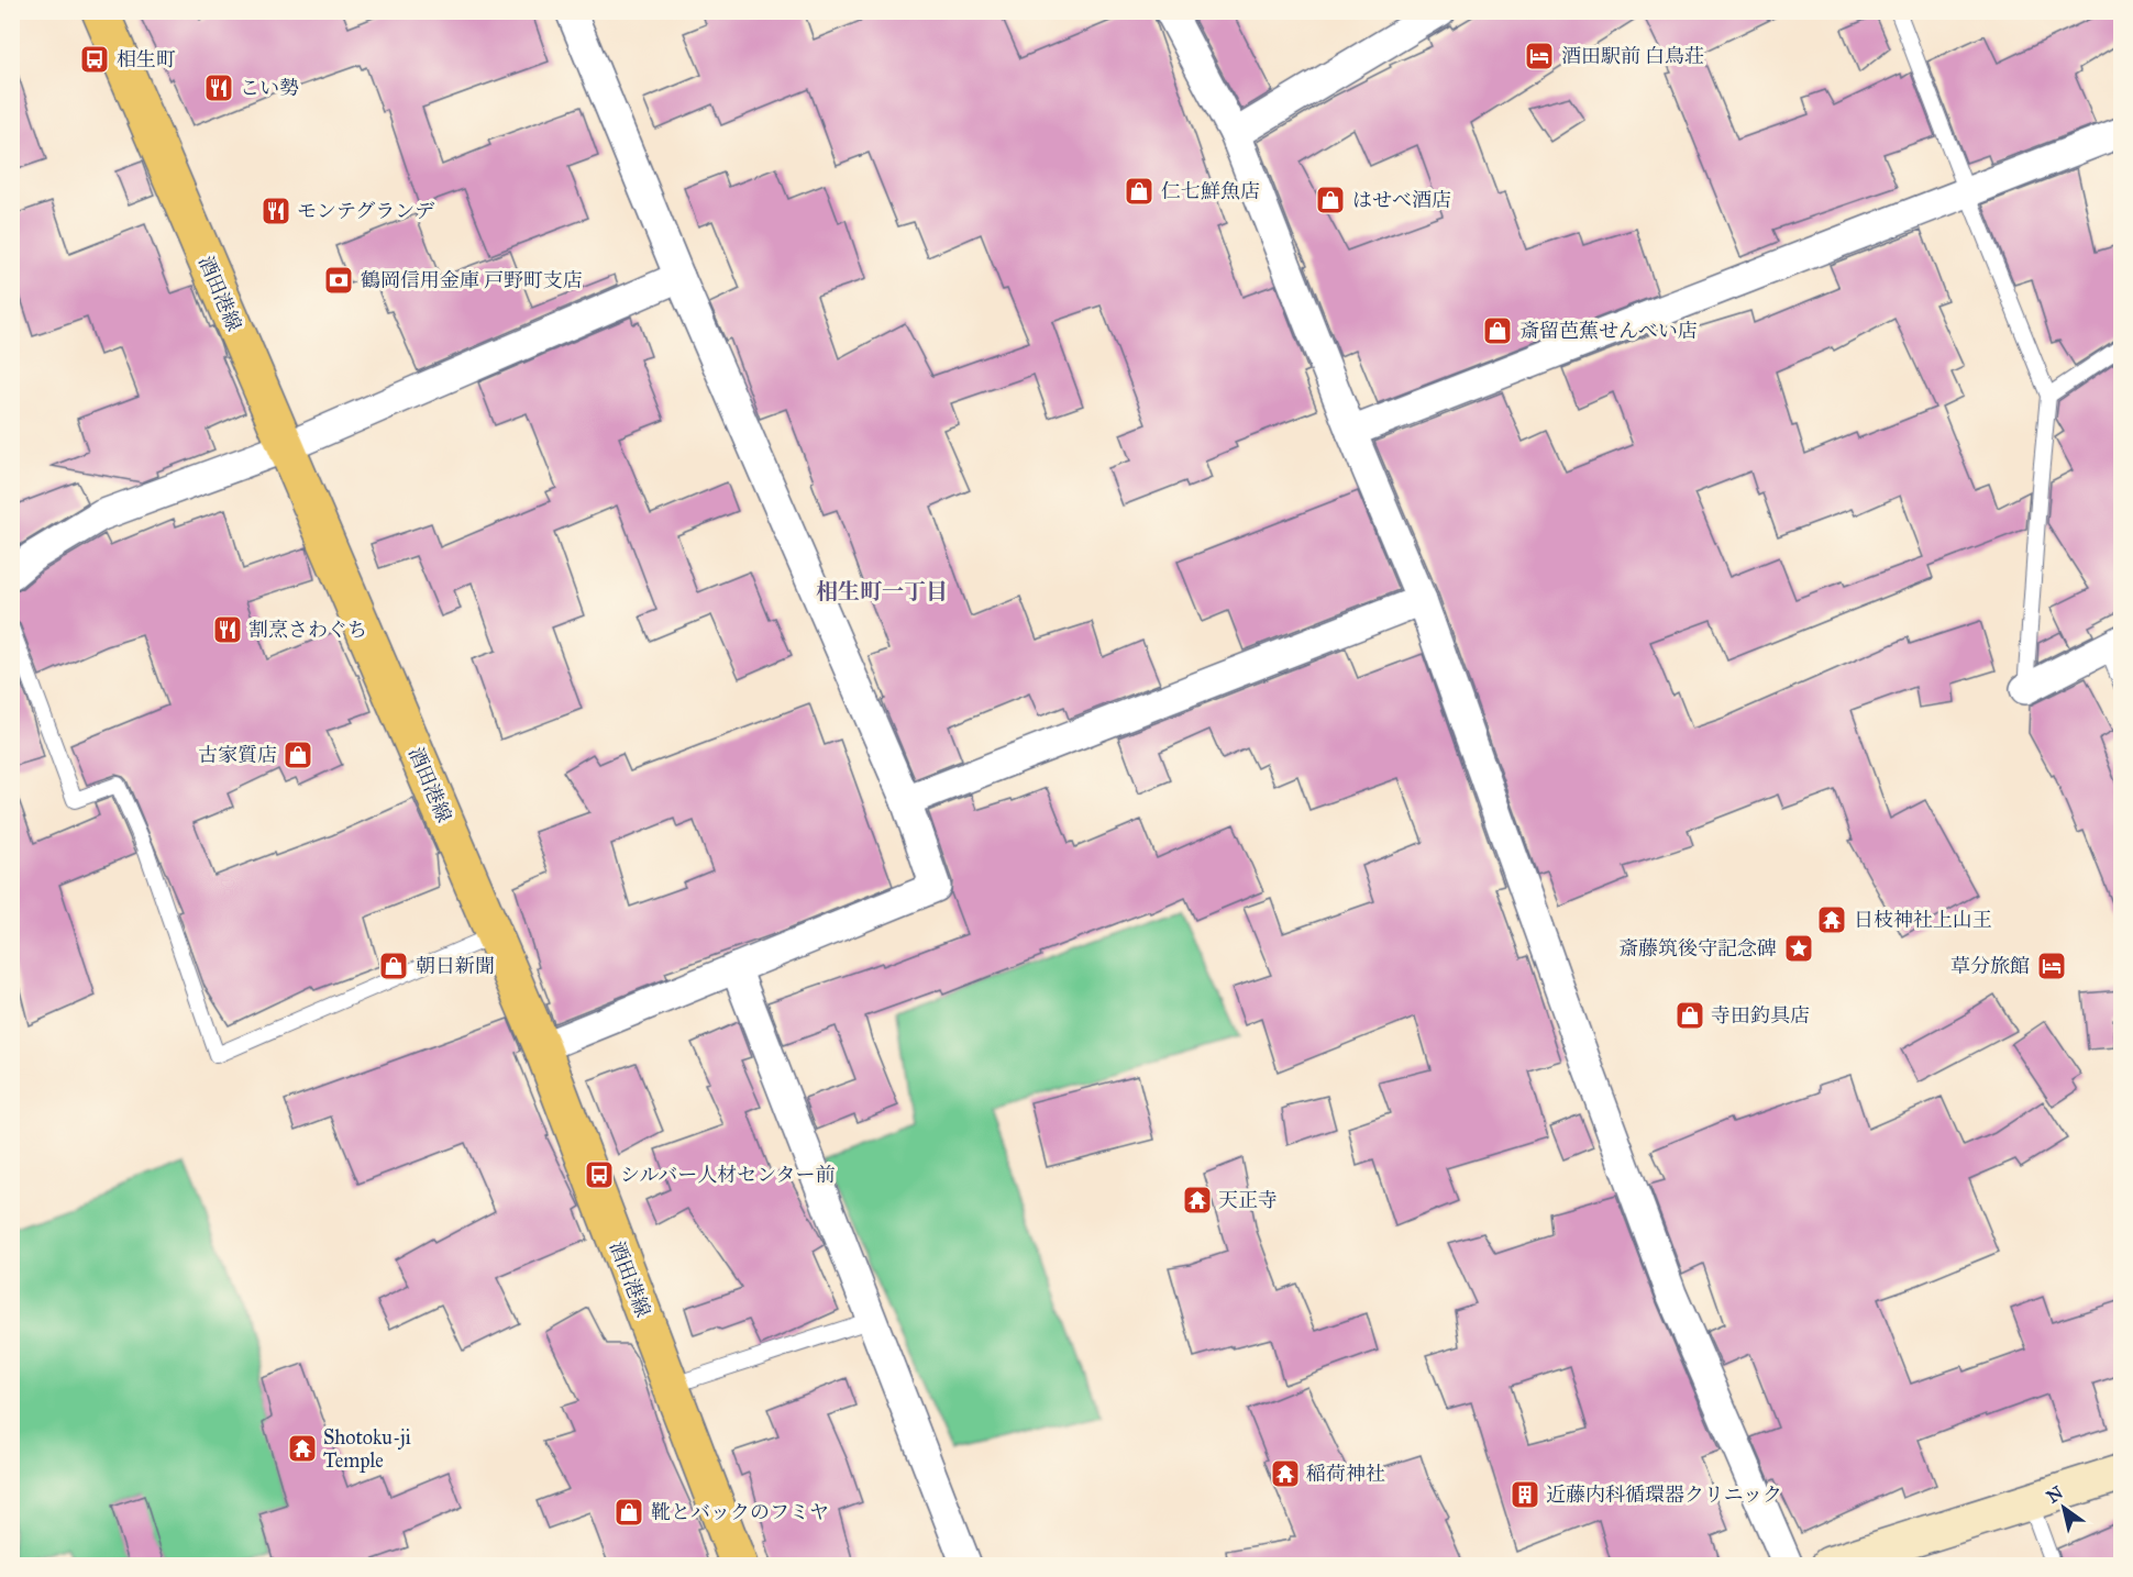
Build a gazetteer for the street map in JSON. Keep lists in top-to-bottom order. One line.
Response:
{"streets":{"main road":["酒田港線"]},"districts":["相生町一丁目"],"places":{"hotel":["酒田駅前 白鳥荘","草分旅館"],"bus stop":["相生町","シルバー人材センター前"],"restaurant":["こい勢","モンテグランデ","割烹さわぐち"],"shop":["仁七鮮魚店","はせべ酒店","斎留芭蕉せんべい店","古家質店","朝日新聞","寺田釣具店","靴とバックのフミヤ"],"bank":["鶴岡信用金庫 戸野町支店"],"temple":["日枝神社上山王","天正寺","Shotoku-ji Temple","稲荷神社"],"place":["斎藤筑後守記念碑"],"building":["近藤内科循環器クリニック"]},"north":"top left"}
